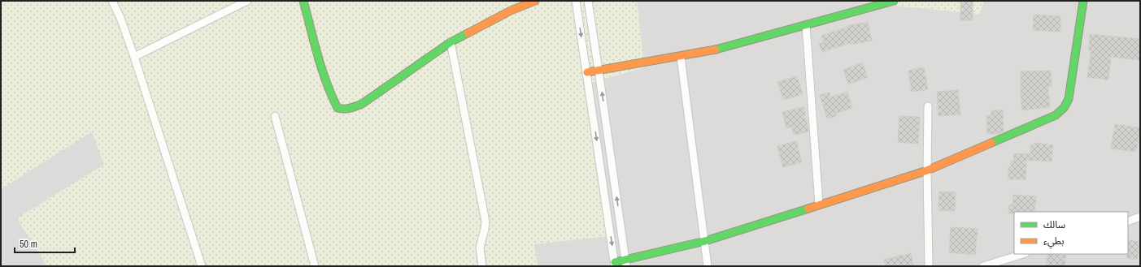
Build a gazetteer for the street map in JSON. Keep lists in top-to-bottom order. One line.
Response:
{"legend":["سالك","بطيء"],"scale_bar":"50 m"}
